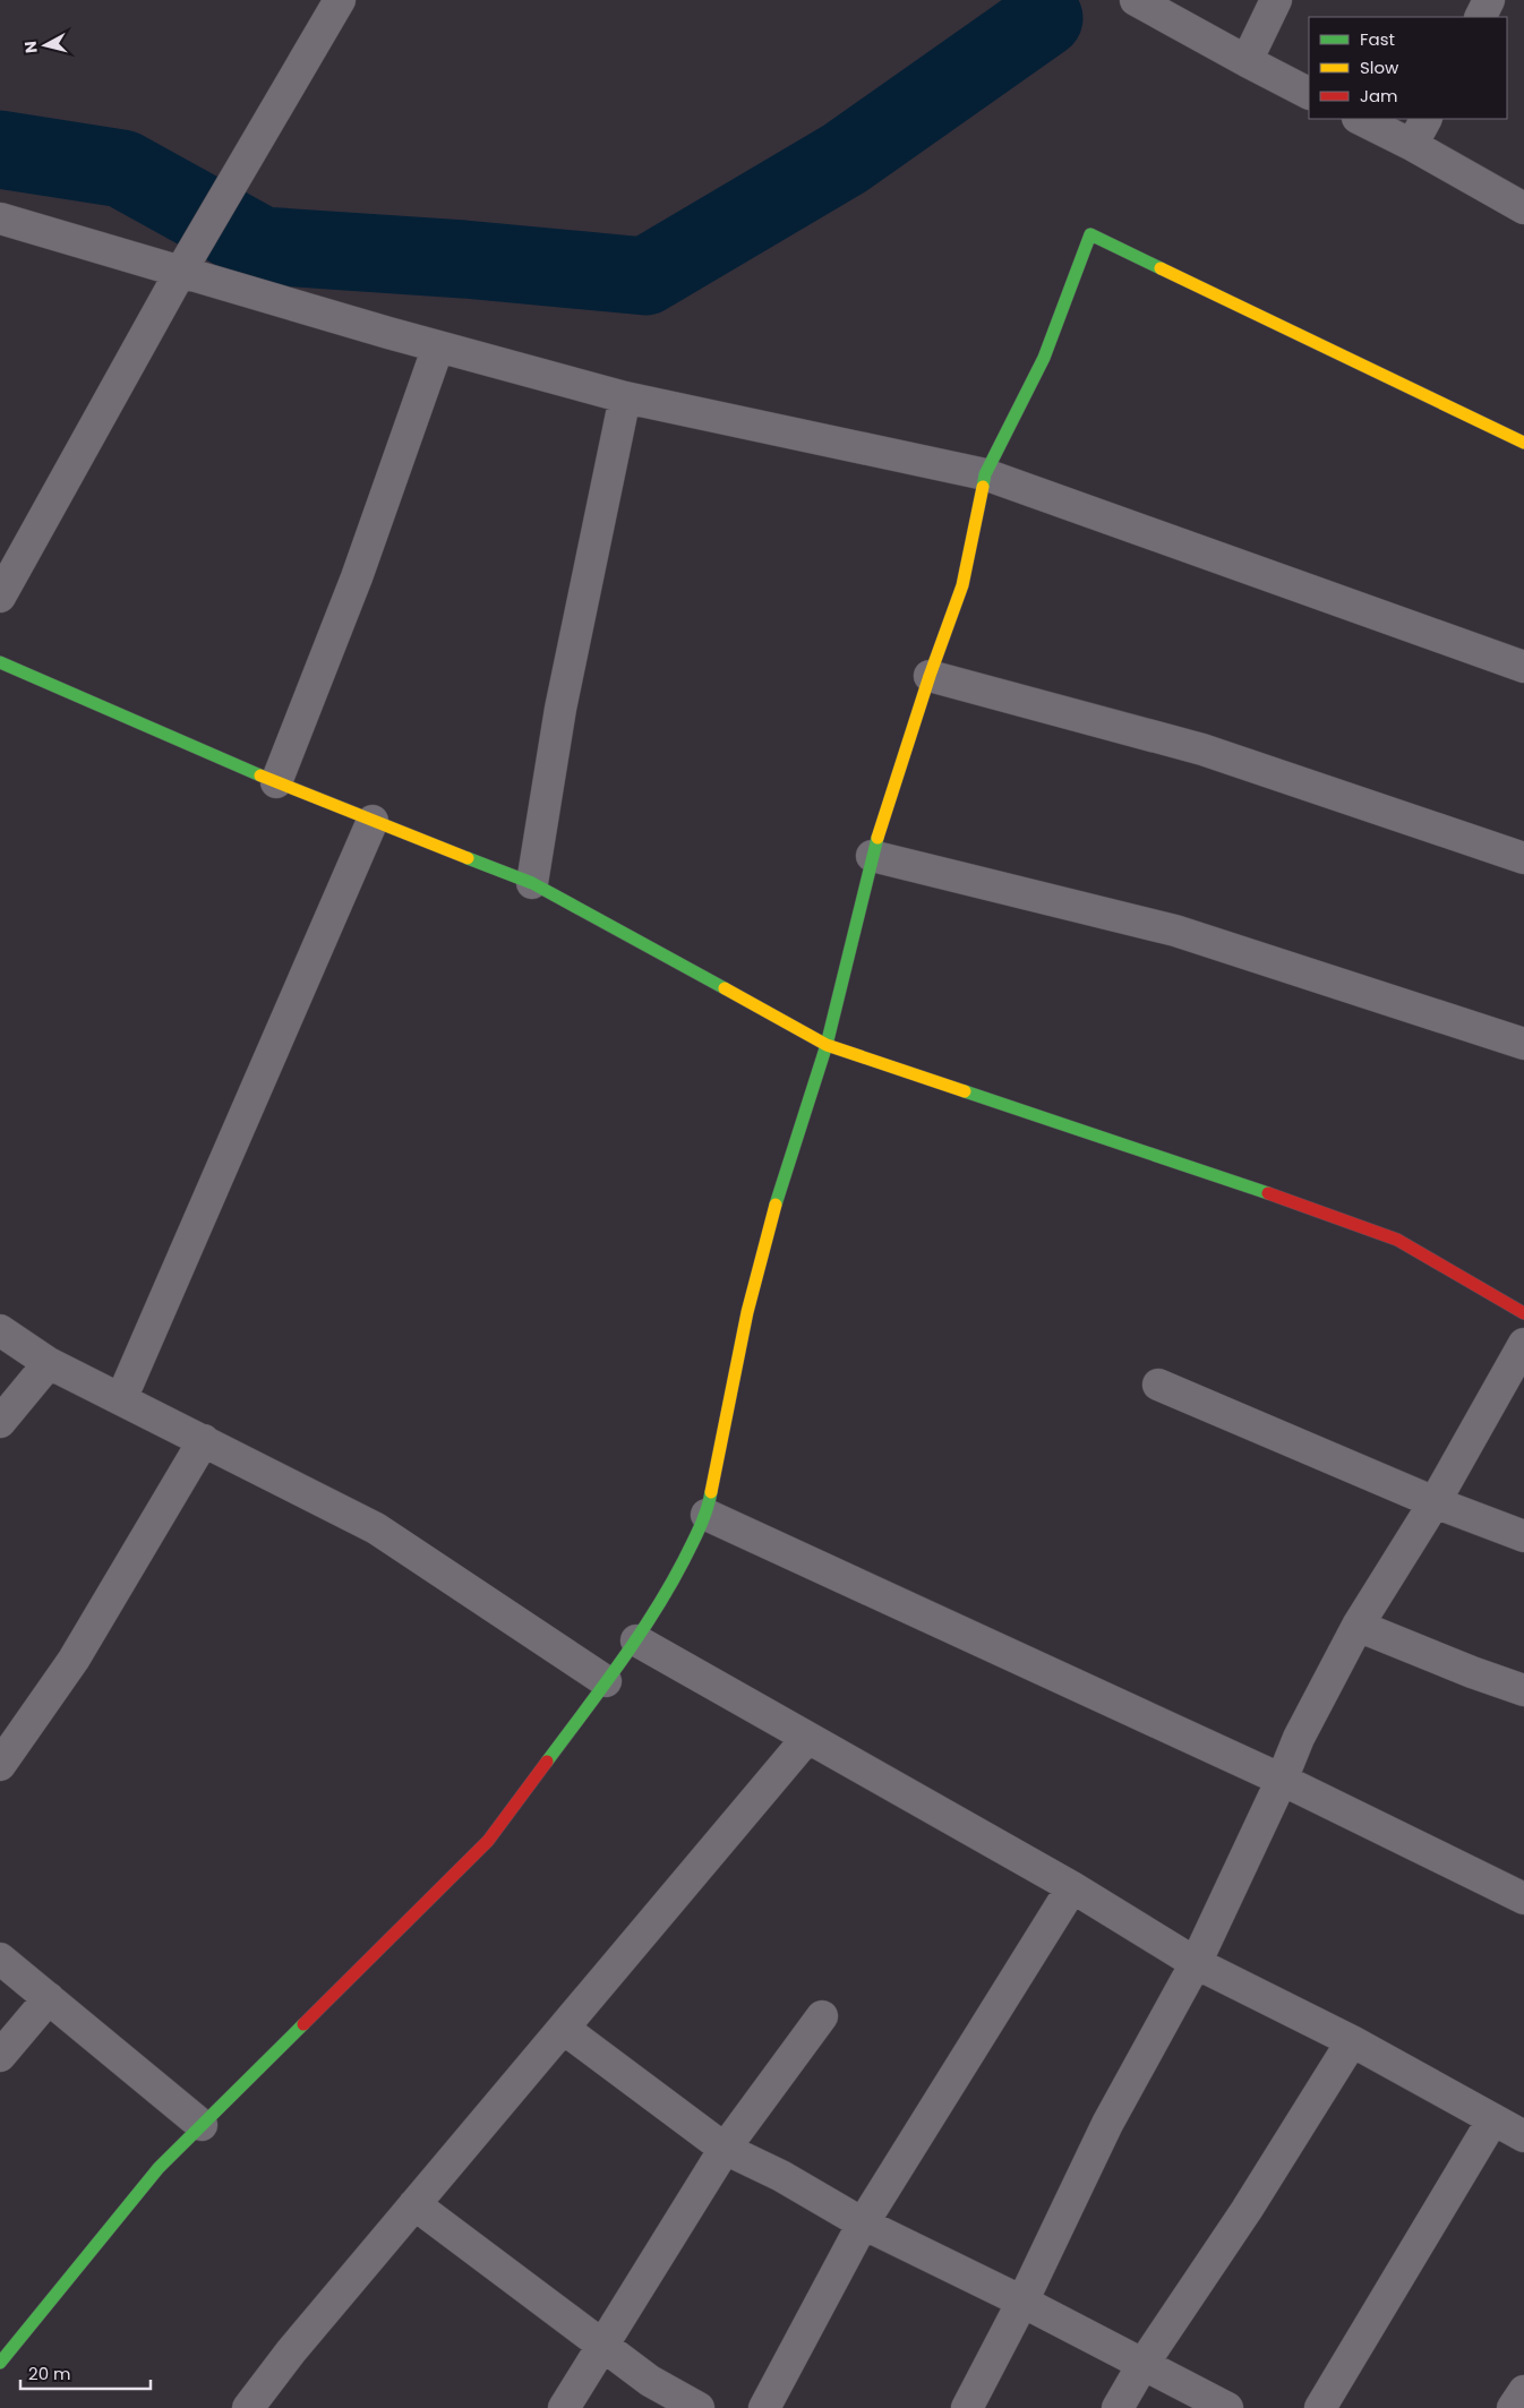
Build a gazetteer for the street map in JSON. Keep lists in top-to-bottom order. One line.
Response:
{"legend":["Fast","Slow","Jam"],"scale_bar":"20 m","north":"left"}
